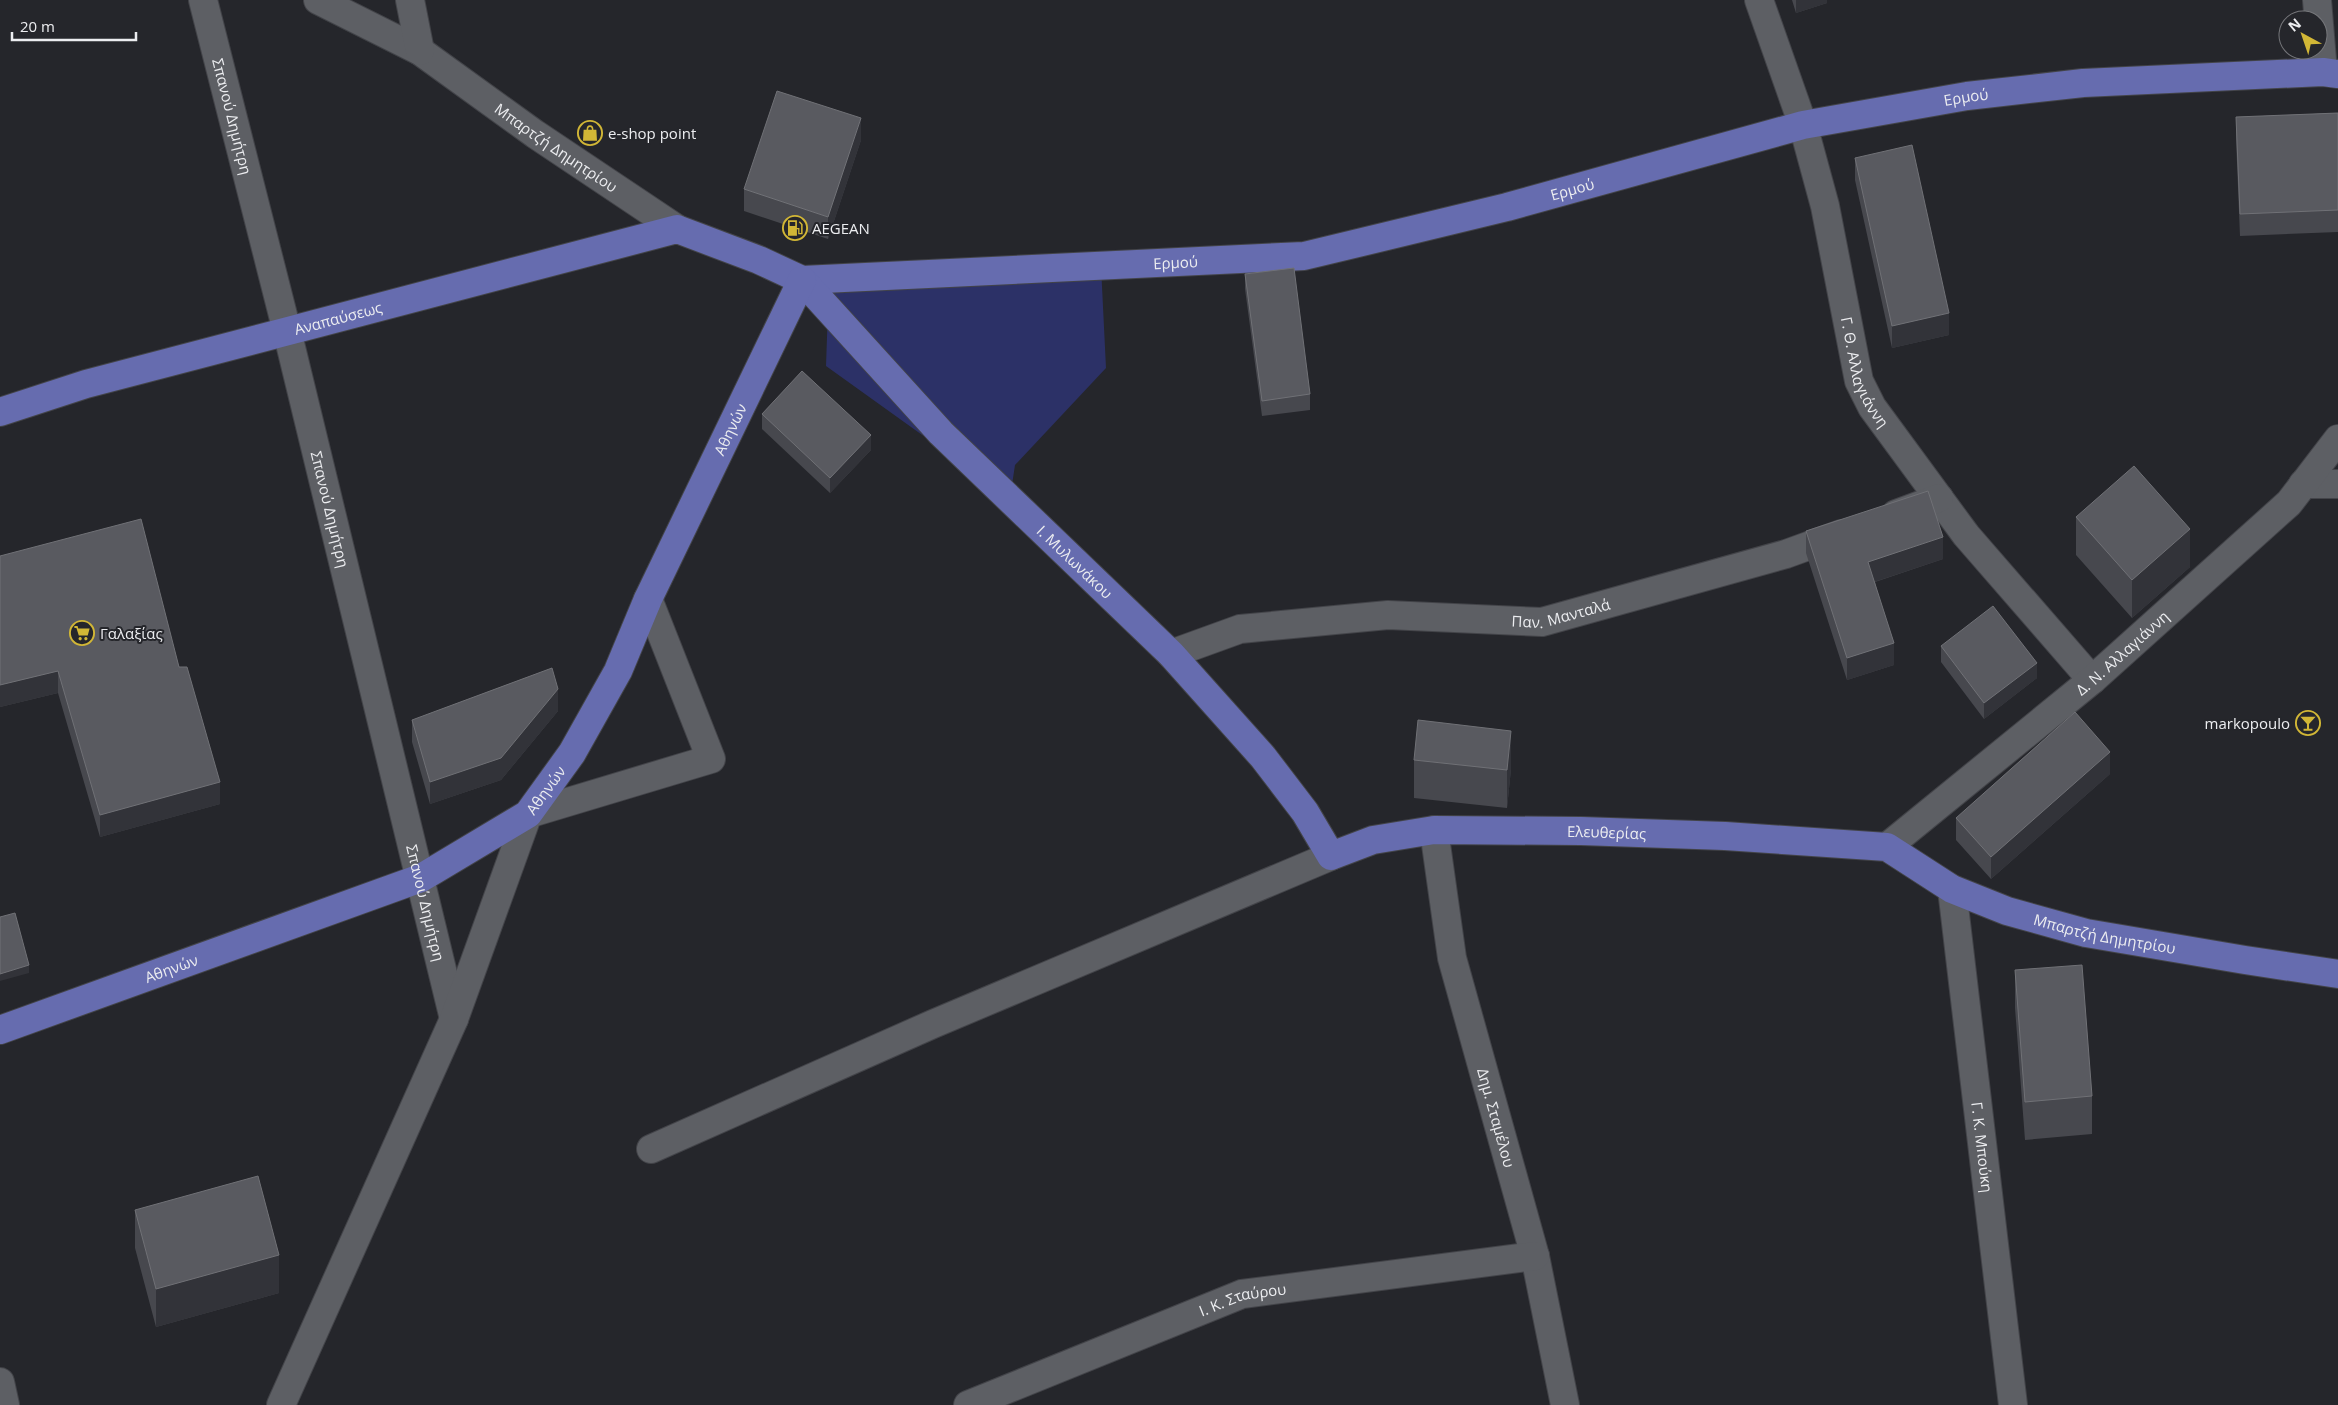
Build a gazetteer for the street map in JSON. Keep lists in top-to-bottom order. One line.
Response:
{"streets":{"main road":["Ερμού","Μπαρτζή Δημητρίου","Αναπαύσεως","Αθηνών","Ι. Μυλωνάκου","Ελευθερίας"],"street":["Σπανού Δημήτρη","Γ. Θ. Αλλαγιάννη","Παν. Μανταλά","Δ. Ν. Αλλαγιάννη","Δημ. Σταμέλου","Γ. Κ. Μπούκη","Ι. Κ. Σταύρου"]},"crossings":[["Ερμού","Μπαρτζή Δημητρίου"],["Ερμού","Γ. Θ. Αλλαγιάννη"],["Ερμού","Αθηνών"],["Ερμού","Ι. Μυλωνάκου"],["Σπανού Δημήτρη","Αναπαύσεως"],["Σπανού Δημήτρη","Αθηνών"],["Μπαρτζή Δημητρίου","Αναπαύσεως"],["Μπαρτζή Δημητρίου","Αθηνών"],["Μπαρτζή Δημητρίου","Ι. Μυλωνάκου"],["Μπαρτζή Δημητρίου","Δ. Ν. Αλλαγιάννη"],["Μπαρτζή Δημητρίου","Ελευθερίας"],["Μπαρτζή Δημητρίου","Γ. Κ. Μπούκη"],["Γ. Θ. Αλλαγιάννη","Παν. Μανταλά"],["Γ. Θ. Αλλαγιάννη","Δ. Ν. Αλλαγιάννη"],["Αθηνών","Ι. Μυλωνάκου"],["Ι. Μυλωνάκου","Παν. Μανταλά"],["Ι. Μυλωνάκου","Ελευθερίας"],["Δ. Ν. Αλλαγιάννη","Ελευθερίας"],["Ελευθερίας","Δημ. Σταμέλου"],["Δημ. Σταμέλου","Ι. Κ. Σταύρου"]],"places":{"shop":["e-shop point"],"fuel station":["AEGEAN"],"supermarket":["Γαλαξίας"],"bar":["markopoulo"]},"scale_bar":"20 m","north":"top left"}
